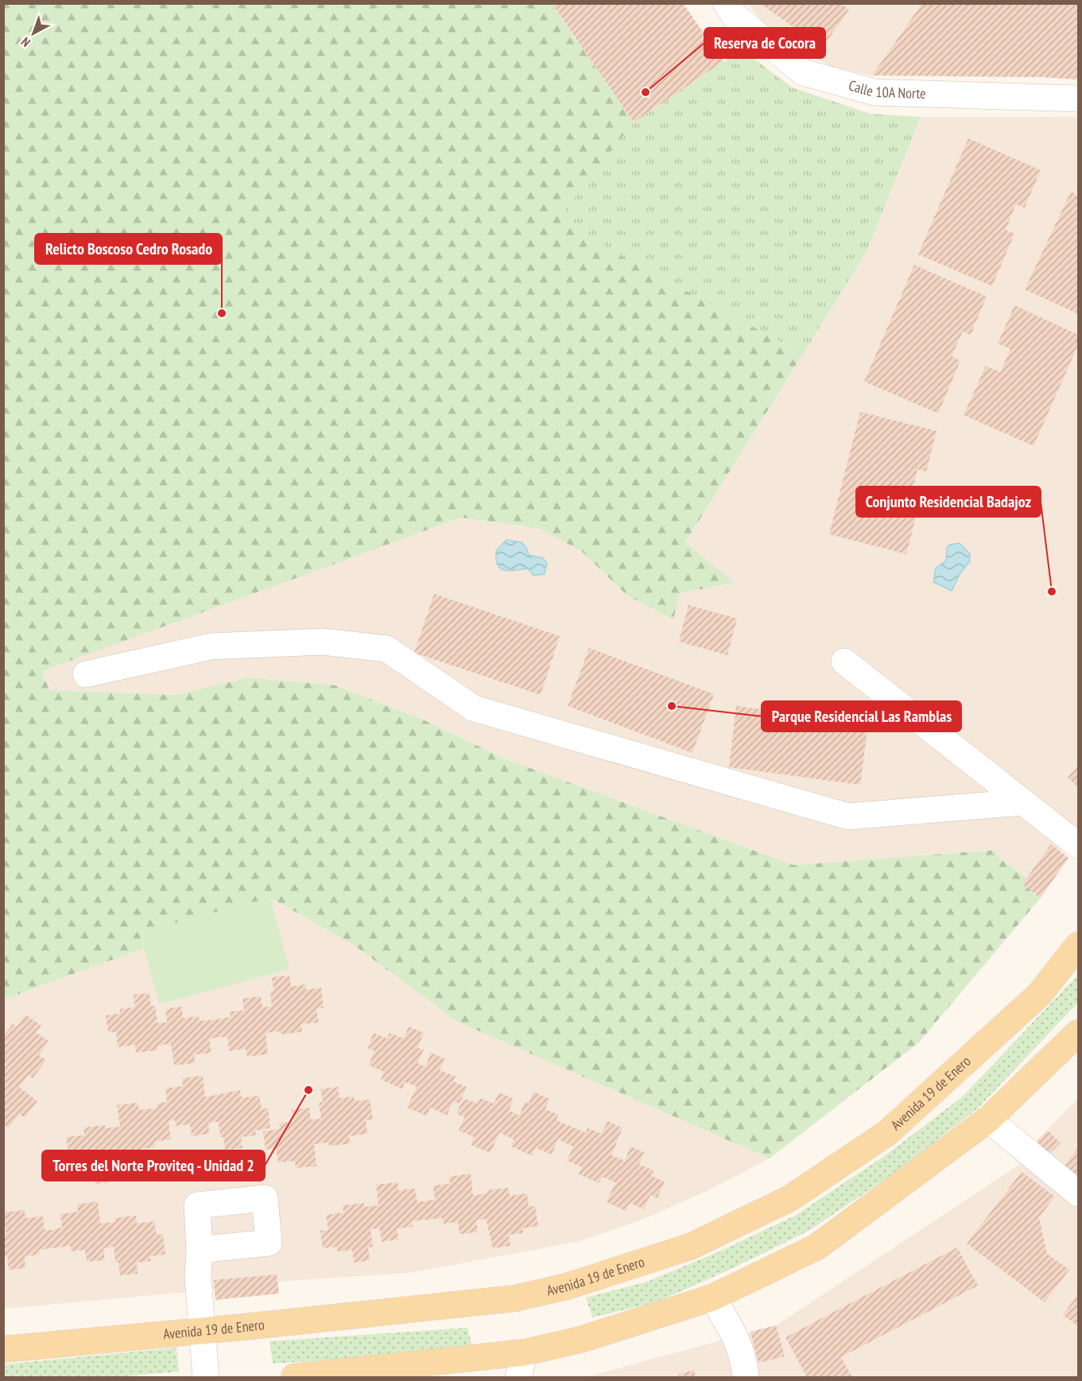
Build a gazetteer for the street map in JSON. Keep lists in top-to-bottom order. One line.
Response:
{"streets":{"main road":["Avenida 19 de Enero"],"street":["Calle 10A Norte"]},"places":["Reserva de Cocora","Relicto Boscoso Cedro Rosado","Conjunto Residencial Badajoz","Parque Residencial Las Ramblas","Torres del Norte Proviteq - Unidad 2"],"north":"bottom left"}
